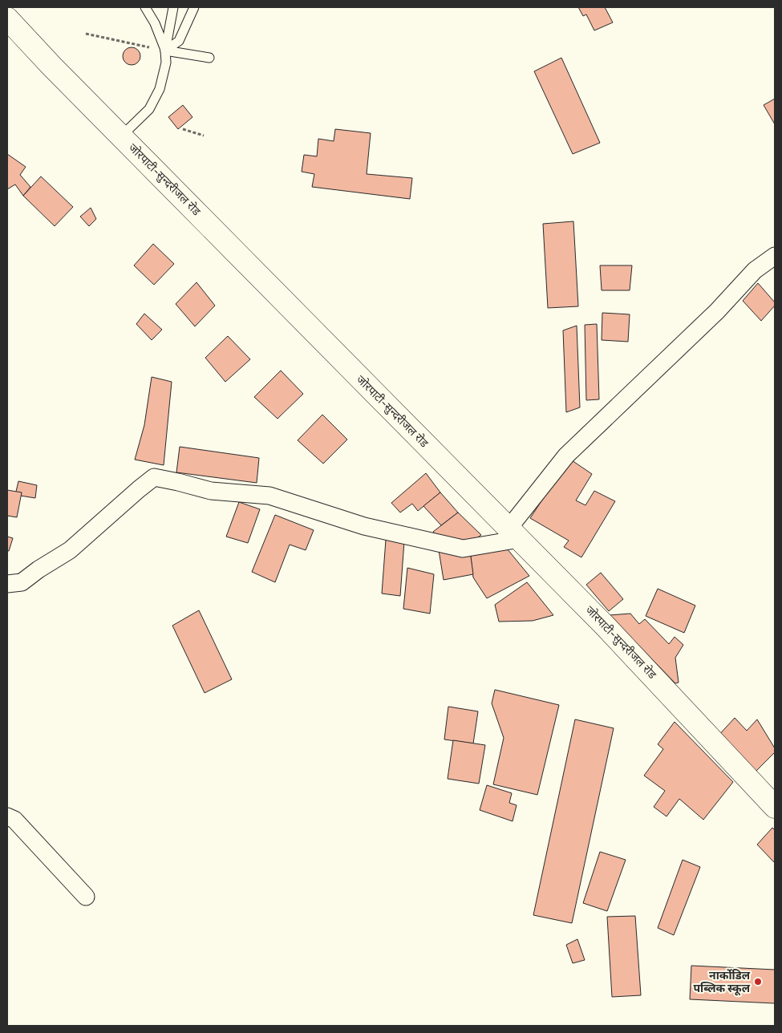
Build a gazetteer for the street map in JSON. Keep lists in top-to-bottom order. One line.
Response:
{"streets":{"main road":["जोरपाटी-सुन्दरीजल रोड"]},"places":["नार्कोडिल पब्लिक स्कूल"]}
